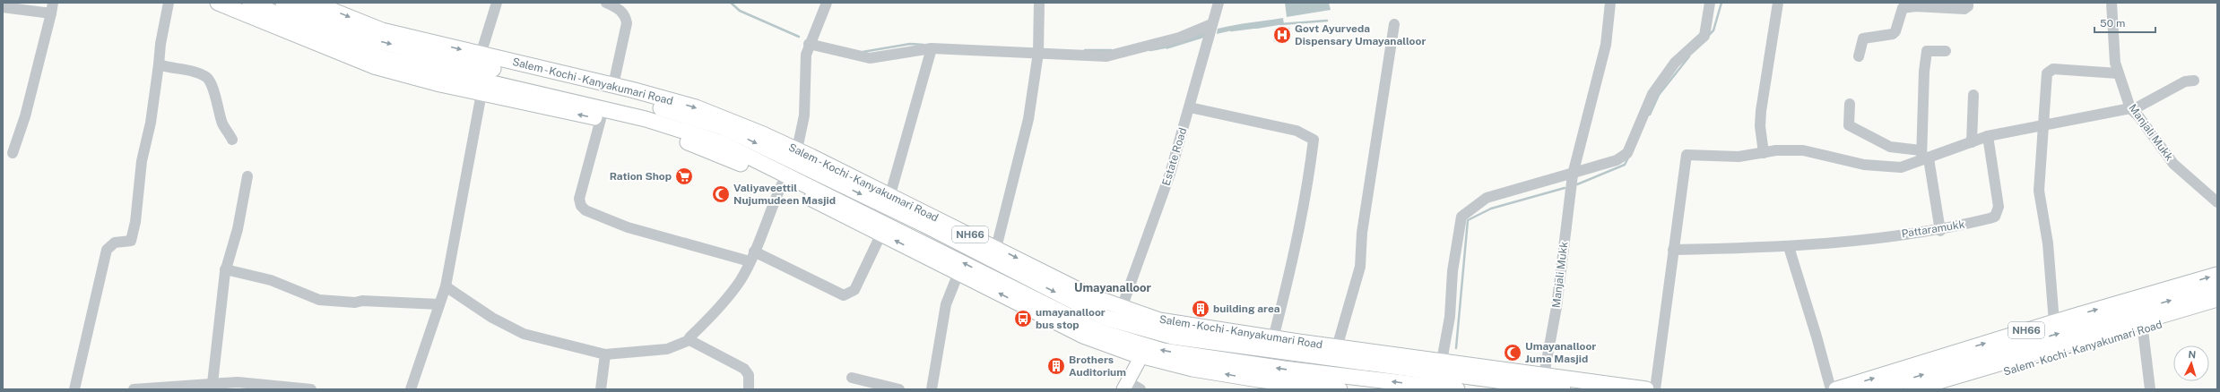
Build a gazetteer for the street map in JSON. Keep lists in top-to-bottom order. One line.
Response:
{"streets":{"highway":["Salem - Kochi - Kanyakumari Road","NH66"],"street":["Manjali Mukk","Estate Road","Pattaramukk"]},"crossings":[["Salem - Kochi - Kanyakumari Road","Manjali Mukk"],["Salem - Kochi - Kanyakumari Road","Estate Road"]],"districts":["Umayanalloor"],"places":{"hospital":["Govt Ayurveda Dispensary Umayanalloor"],"supermarket":["Ration Shop"],"mosque":["Valiyaveettil Nujumudeen Masjid","Umayanalloor Juma Masjid"],"building":["building area","Brothers Auditorium"],"bus stop":["umayanalloor bus stop"]},"scale_bar":"50 m","north":"top"}
